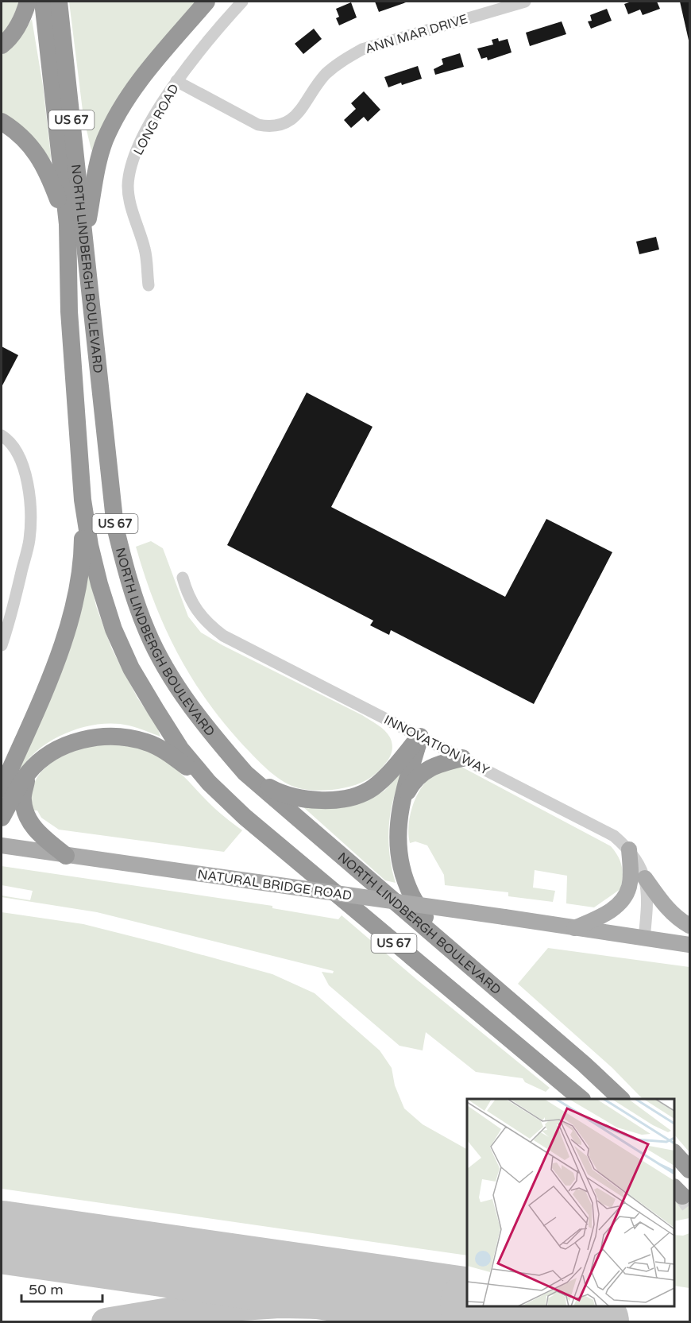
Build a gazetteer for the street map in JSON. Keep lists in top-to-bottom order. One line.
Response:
{"streets":{"highway":["US 67","NORTH LINDBERGH BOULEVARD"],"main road":["NATURAL BRIDGE ROAD"],"street":["ANN MAR DRIVE","LONG ROAD","INNOVATION WAY"]},"crossings":[["ANN MAR DRIVE","LONG ROAD"],["INNOVATION WAY","NATURAL BRIDGE ROAD"]],"scale_bar":"50 m"}
